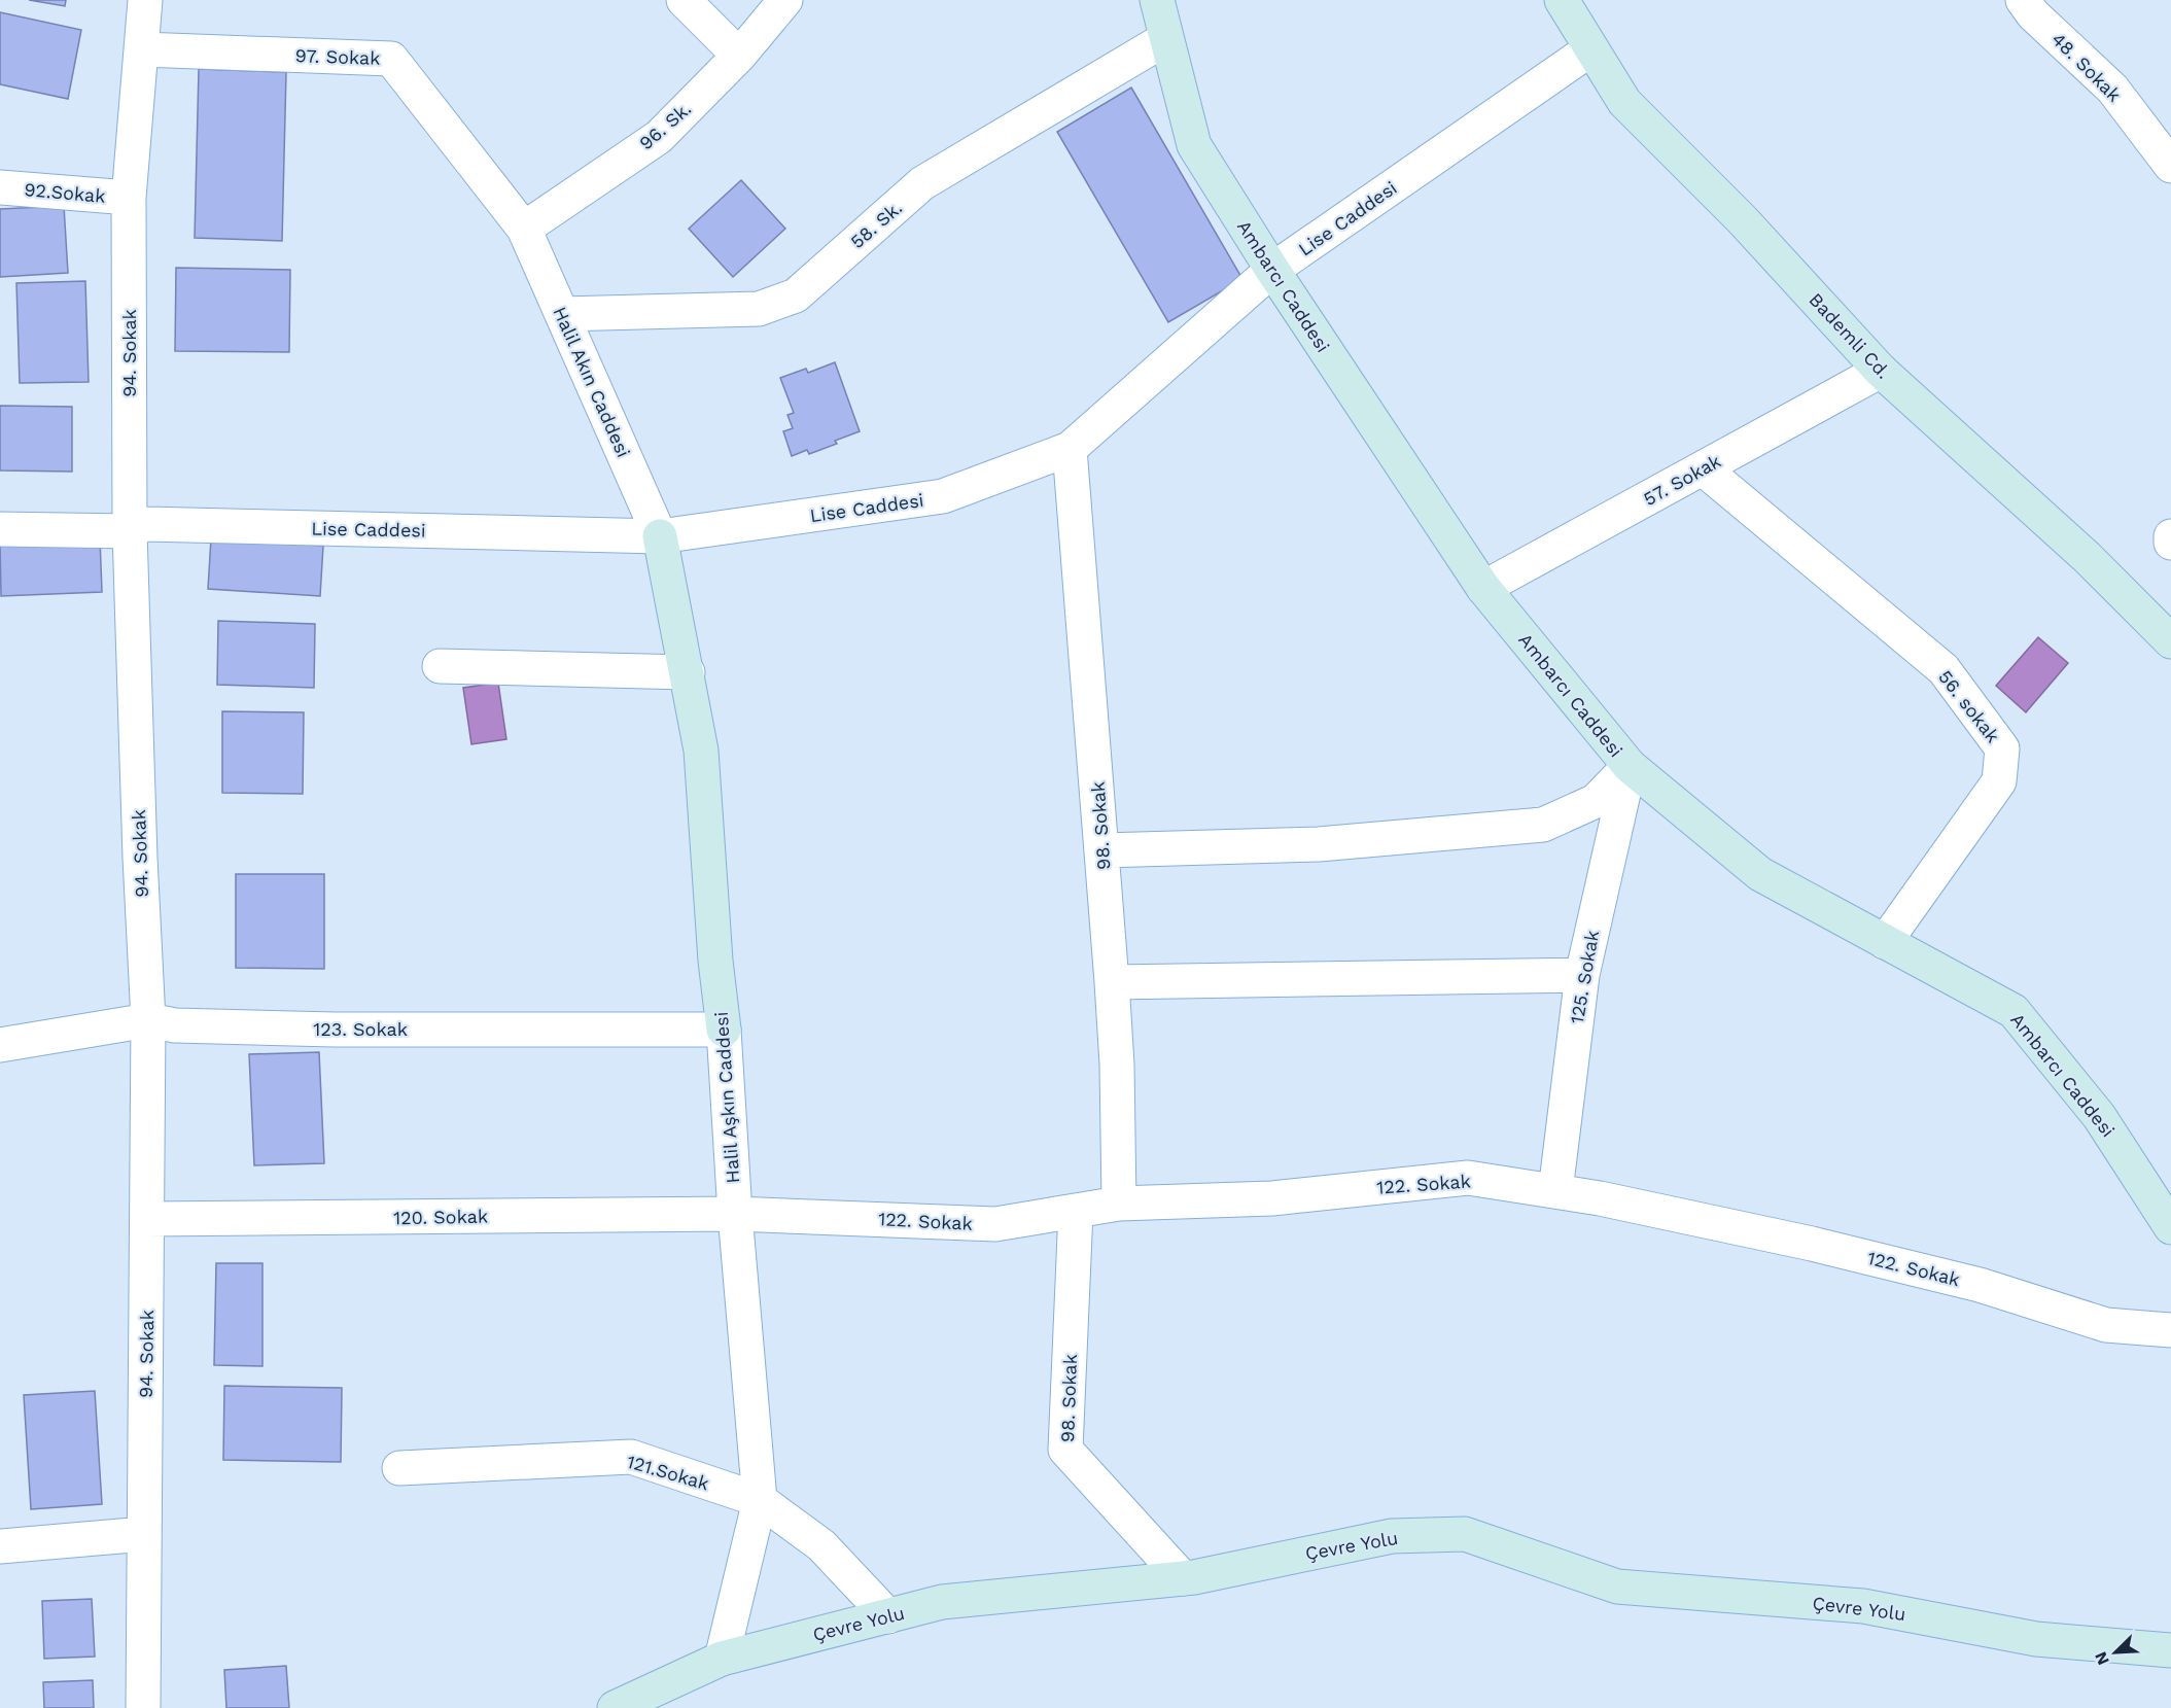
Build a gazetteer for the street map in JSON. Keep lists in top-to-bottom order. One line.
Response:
{"streets":{"street":["97. Sokak","48. Sokak","96. Sk.","92.Sokak","Lise Caddesi","58. Sk.","Ambarcı Caddesi","Bademli Cd.","94. Sokak","Halil Akın Caddesi","57. Sokak","56. sokak","98. Sokak","125. Sokak","123. Sokak","Halil Aşkın Caddesi","122. Sokak","120. Sokak","121.Sokak","Çevre Yolu"]},"crossings":[["97. Sokak","96. Sk."],["97. Sokak","94. Sokak"],["97. Sokak","Halil Akın Caddesi"],["96. Sk.","Halil Akın Caddesi"],["92.Sokak","94. Sokak"],["Lise Caddesi","Ambarcı Caddesi"],["Lise Caddesi","Bademli Cd."],["Lise Caddesi","94. Sokak"],["Lise Caddesi","Halil Akın Caddesi"],["Lise Caddesi","98. Sokak"],["Lise Caddesi","Halil Aşkın Caddesi"],["58. Sk.","Ambarcı Caddesi"],["58. Sk.","Halil Akın Caddesi"],["Ambarcı Caddesi","57. Sokak"],["Ambarcı Caddesi","56. sokak"],["Ambarcı Caddesi","125. Sokak"],["Bademli Cd.","57. Sokak"],["94. Sokak","123. Sokak"],["94. Sokak","120. Sokak"],["Halil Akın Caddesi","Halil Aşkın Caddesi"],["57. Sokak","56. sokak"],["98. Sokak","122. Sokak"],["98. Sokak","Çevre Yolu"],["125. Sokak","122. Sokak"],["123. Sokak","Halil Aşkın Caddesi"],["Halil Aşkın Caddesi","122. Sokak"],["Halil Aşkın Caddesi","120. Sokak"],["Halil Aşkın Caddesi","121.Sokak"],["Halil Aşkın Caddesi","Çevre Yolu"],["122. Sokak","120. Sokak"],["121.Sokak","Çevre Yolu"]],"north":"bottom left"}
